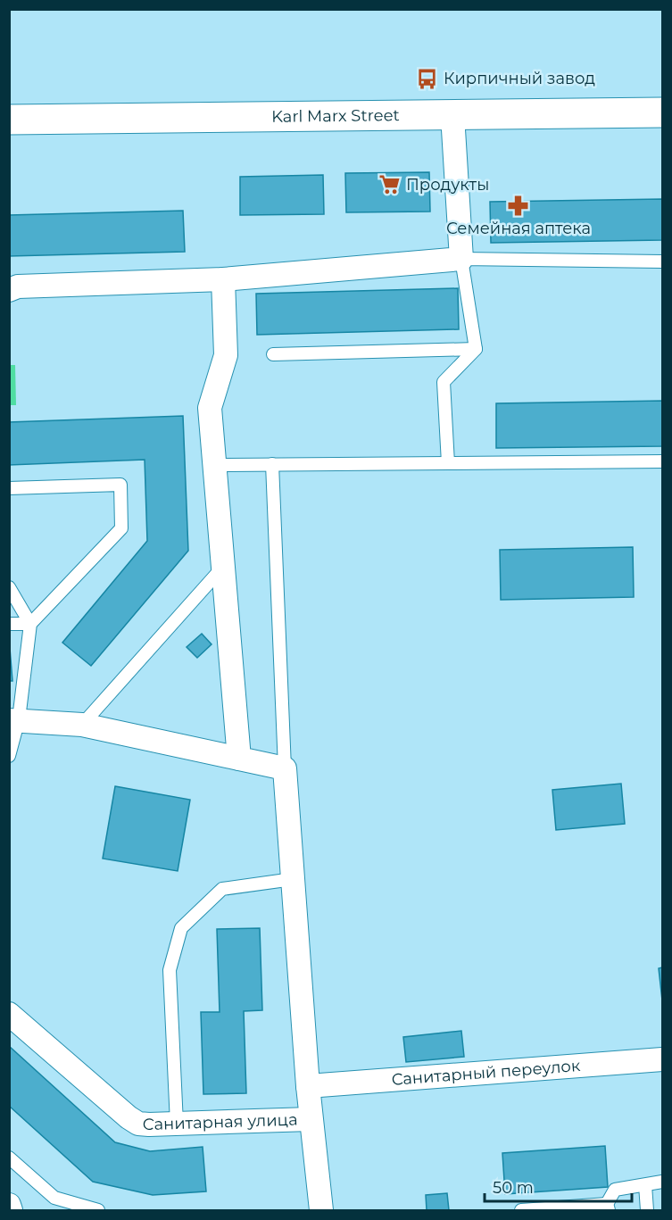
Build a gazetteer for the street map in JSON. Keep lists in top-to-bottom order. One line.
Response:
{"streets":{"highway":["Karl Marx Street"],"street":["Санитарный переулок","Санитарная улица"]},"places":{"bus stop":["Кирпичный завод"],"supermarket":["Продукты"],"pharmacy":["Семейная аптека"]},"scale_bar":"50 m"}
